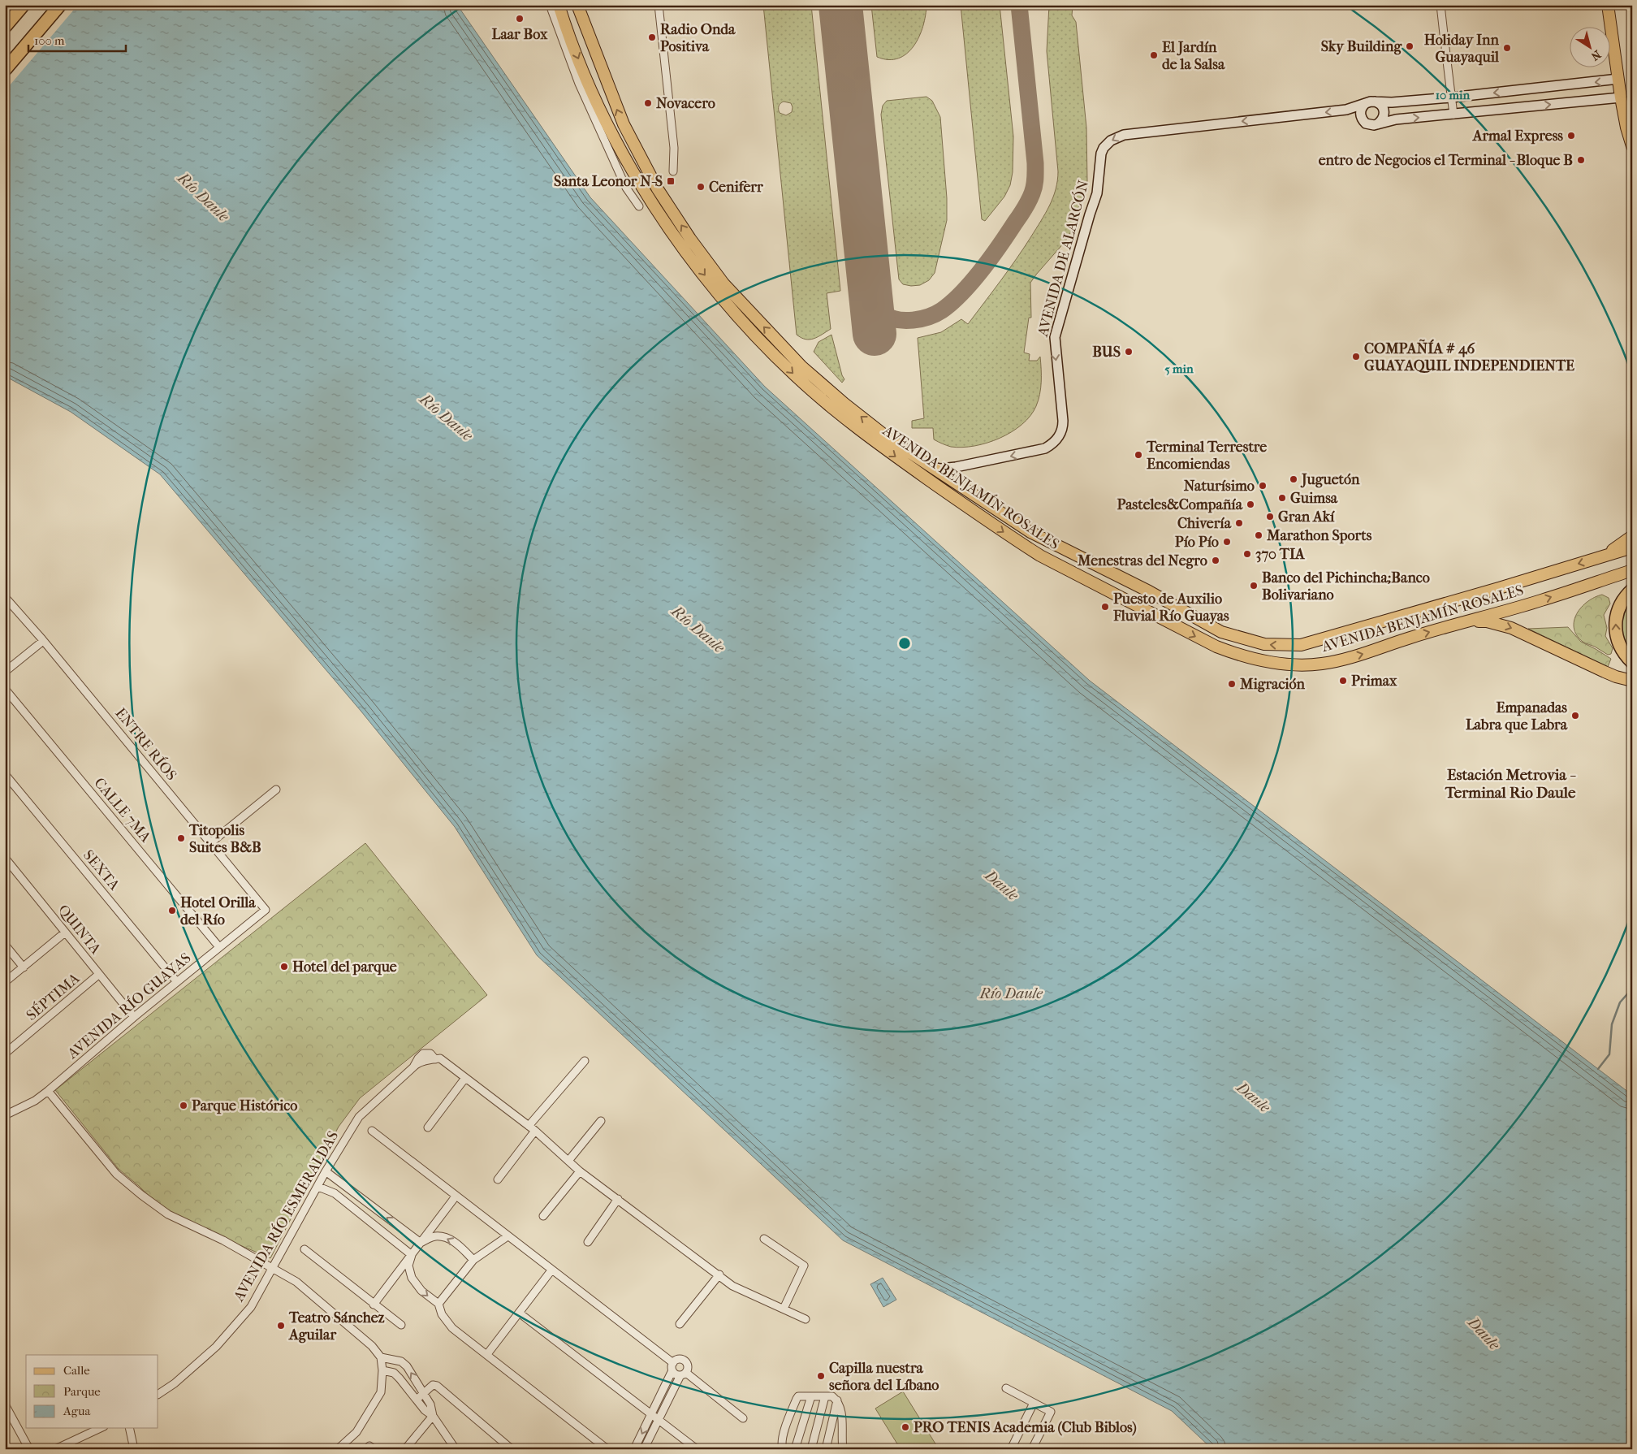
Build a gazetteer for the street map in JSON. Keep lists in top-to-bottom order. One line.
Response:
{"streets":{"main road":["AVENIDA DE ALARCÓN","AVENIDA BENJAMÍN ROSALES"],"street":["ENTRE RÍOS","CALLE 7MA","SEXTA","QUINTA","SÉPTIMA","AVENIDA RÍO GUAYAS","AVENIDA RÍO ESMERALDAS"]},"crossings":[["AVENIDA DE ALARCÓN","AVENIDA BENJAMÍN ROSALES"],["ENTRE RÍOS","AVENIDA RÍO GUAYAS"],["CALLE 7MA","AVENIDA RÍO GUAYAS"],["SEXTA","AVENIDA RÍO GUAYAS"],["QUINTA","SÉPTIMA"],["QUINTA","AVENIDA RÍO GUAYAS"]],"one_way":["AVENIDA DE ALARCÓN"],"districts":["Estación Metrovia - Terminal Rio Daule"],"water":["Río Daule","Daule"],"places":{"other":["Laar Box","Radio Onda Positiva","Sky Building","Holiday Inn Guayaquil","El Jardín de la Salsa","Novacero","Armal Express","entro de Negocios el Terminal - Bloque B","Ceniferr","BUS","COMPAÑÍA # 46 GUAYAQUIL INDEPENDIENTE","Terminal Terrestre Encomiendas","Juguetón","Naturísimo","Guimsa","Pasteles&Compañía","Gran Akí","Chivería","Marathon Sports","Pío Pío","370 TIA","Menestras del Negro","Banco del Pichincha;Banco Bolivariano","Puesto de Auxilio Fluvial Río Guayas","Primax","Migración","Empanadas Labra que Labra","Titopolis Suites B&B","Hotel Orilla del Río","Hotel del parque","Parque Histórico","Teatro Sánchez Aguilar","Capilla nuestra señora del Líbano","PRO TENIS Academia (Club Biblos)"],"transit":["Santa Leonor N-S"]},"legend":["Calle","Parque","Agua"],"scale_bar":"100 m","north":"bottom right","rings":["10 min","5 min"]}
